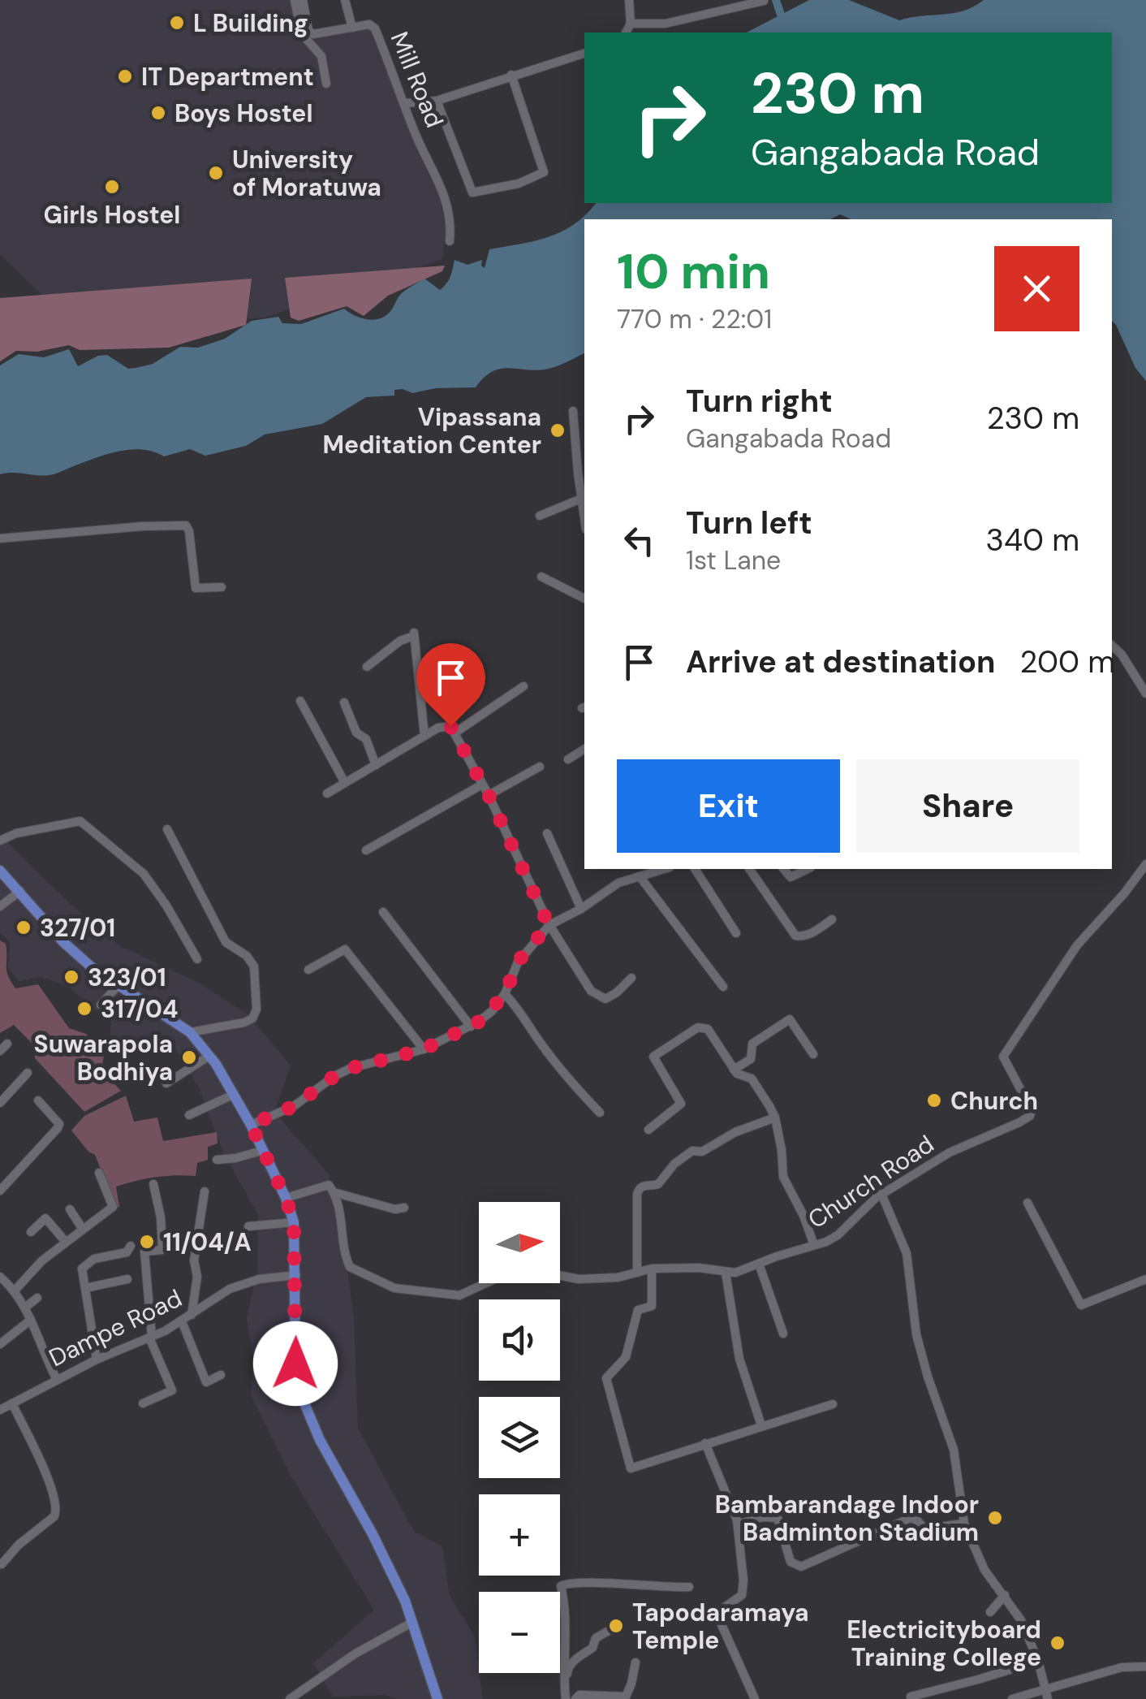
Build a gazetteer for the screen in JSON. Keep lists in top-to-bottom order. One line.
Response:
{"streets":{"street":["Mill Road","Church Road","Dampe Road"]},"places":["L Building","IT Department","Boys Hostel","University of Moratuwa","Girls Hostel","Vipassana Meditation Center","327/01","323/01","317/04","Suwarapola Bodhiya","Church","11/04/A","Bambarandage Indoor Badminton Stadium","Tapodaramaya Temple","Electricityboard Training College"],"north":"right","page":{"turn":["230 m","Gangabada Road"],"heading":["10 min","770 m · 22:01"],"list":[{"name":"Turn right","note":"Gangabada Road","value":"230 m"},{"name":"Turn left","note":"1st Lane","value":"340 m"},{"name":"Arrive at destination","value":"200 m"}],"buttons":["Exit","Share"],"map_buttons":["+","−"]}}
